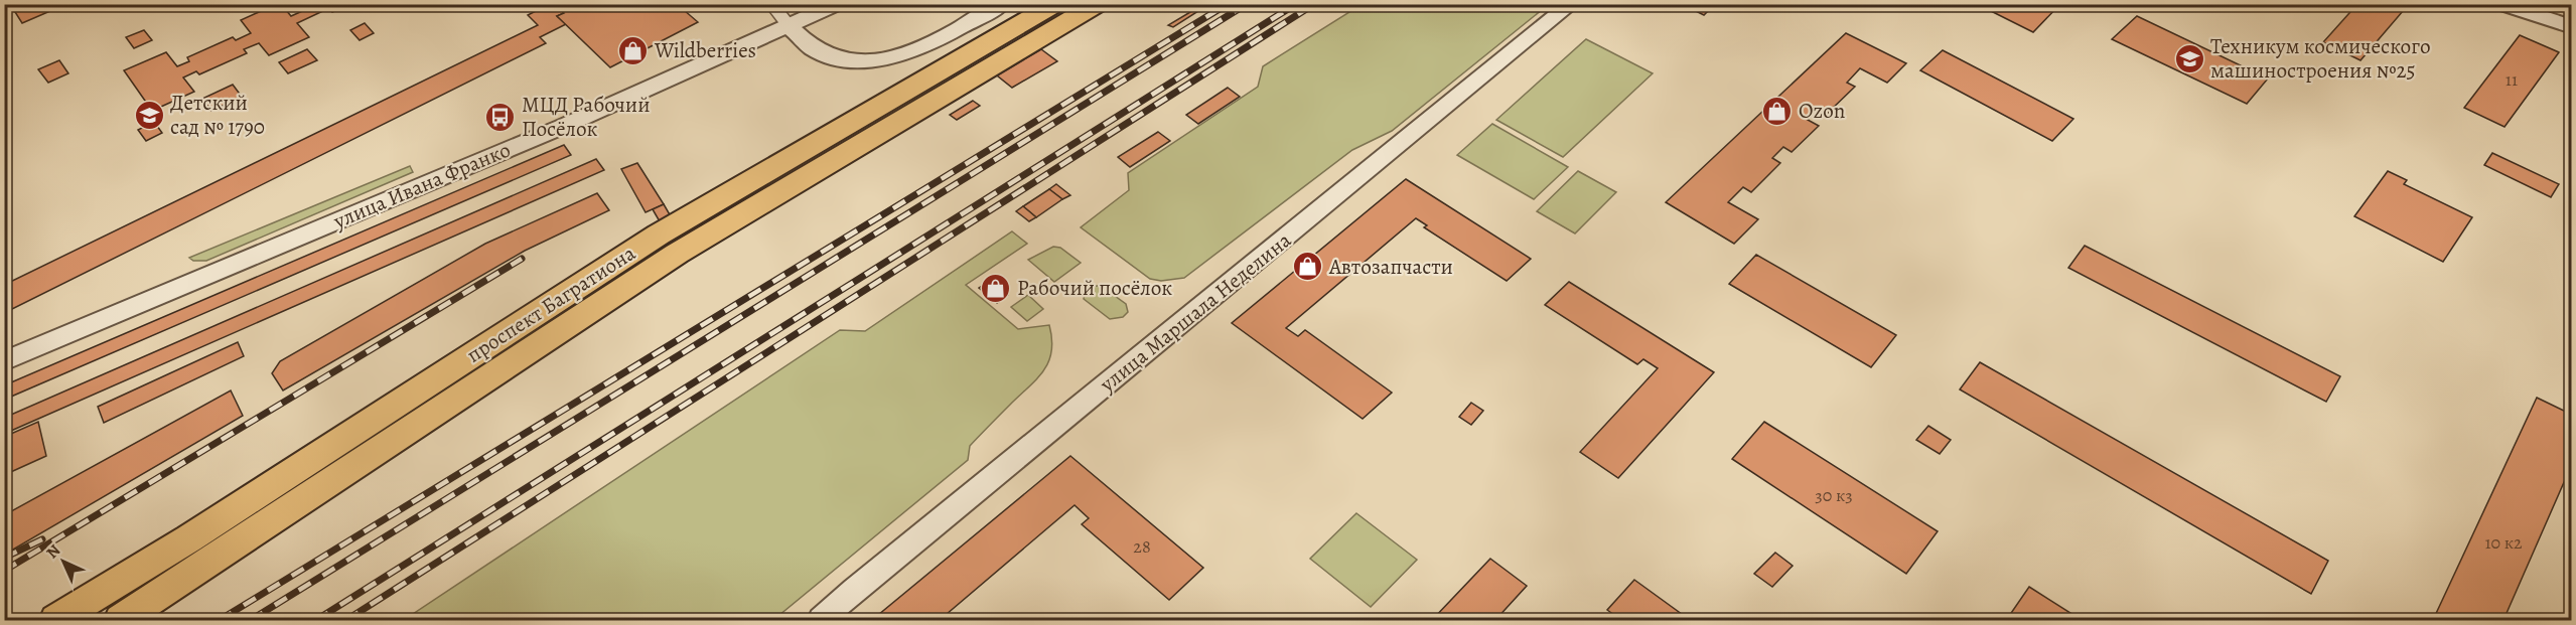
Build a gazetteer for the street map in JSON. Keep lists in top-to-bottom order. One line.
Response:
{"streets":{"main road":["проспект Багратиона"],"street":["улица Ивана Франко","улица Маршала Неделина"]},"places":{"shop":["Wildberries","Ozon","Автозапчасти","Рабочий посёлок"],"school or university":["Техникум космического машиностроения №25","Детский сад № 1790"],"bus stop":["МЦД Рабочий Посёлок"]},"house_numbers":["11","30 к3","10 к2","28"],"north":"top left"}
